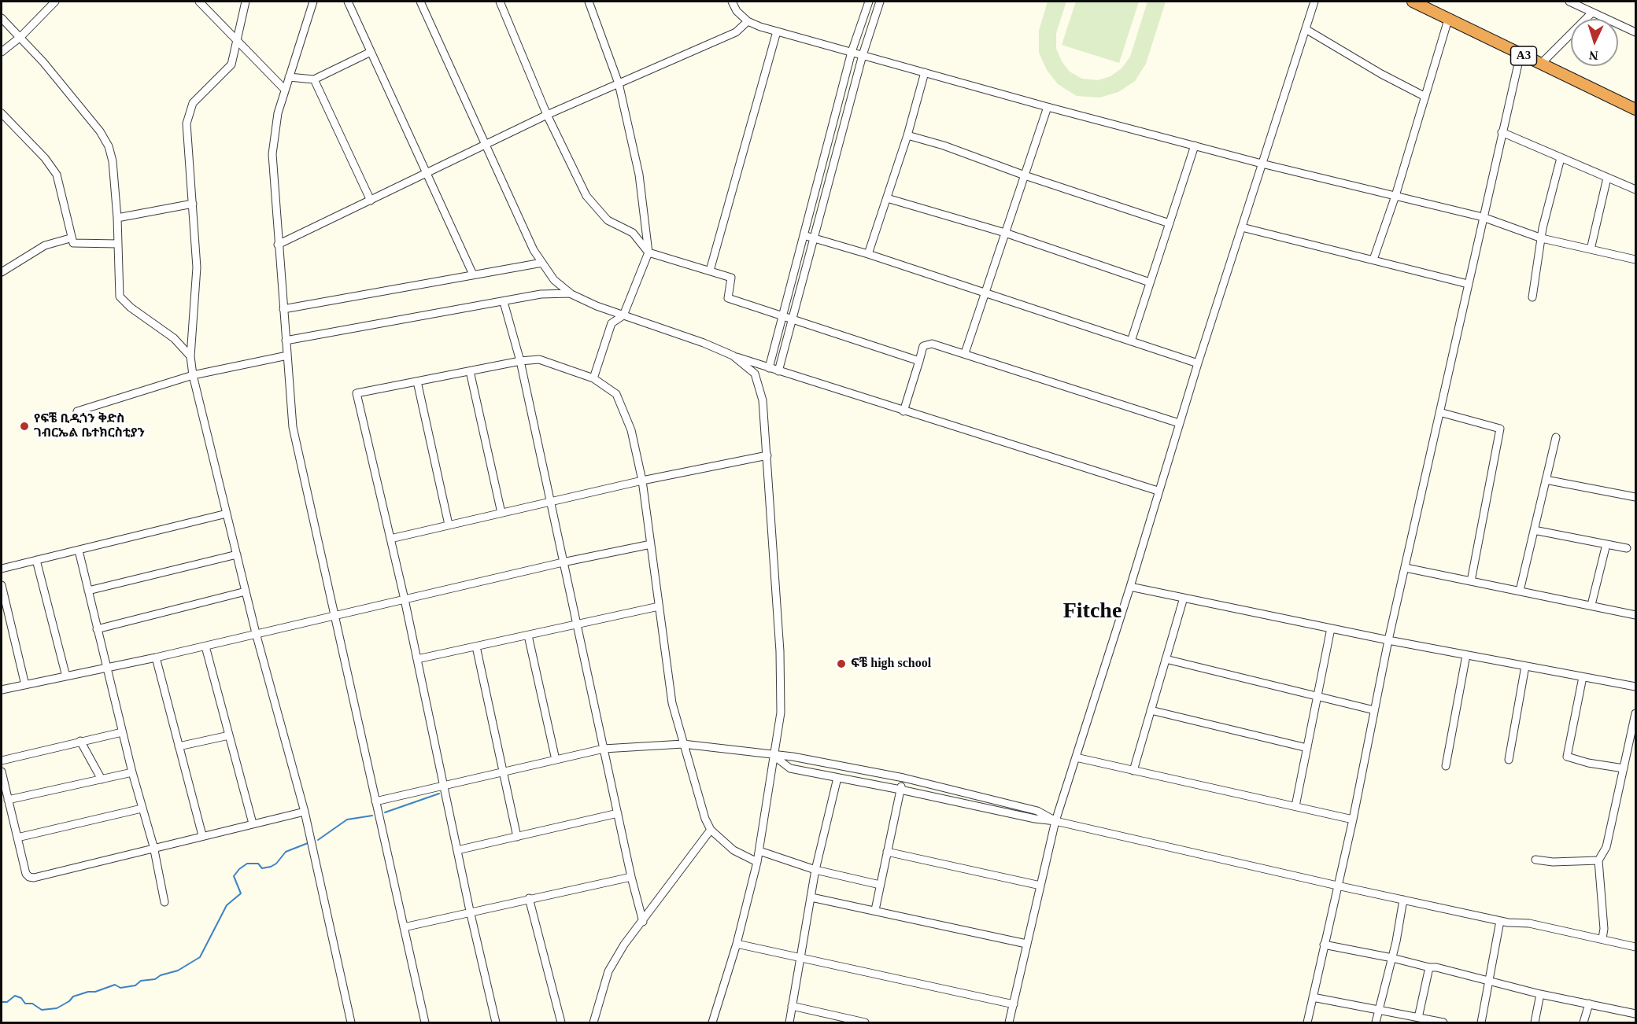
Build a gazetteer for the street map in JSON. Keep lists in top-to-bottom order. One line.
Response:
{"streets":{"highway":["A3"]},"districts":["Fitche"],"places":["የፍቼ ቢዲጎን ቅድስ ገብርኤል ቤተክርስቲያን","ፍቼ high school"],"north":"bottom"}
